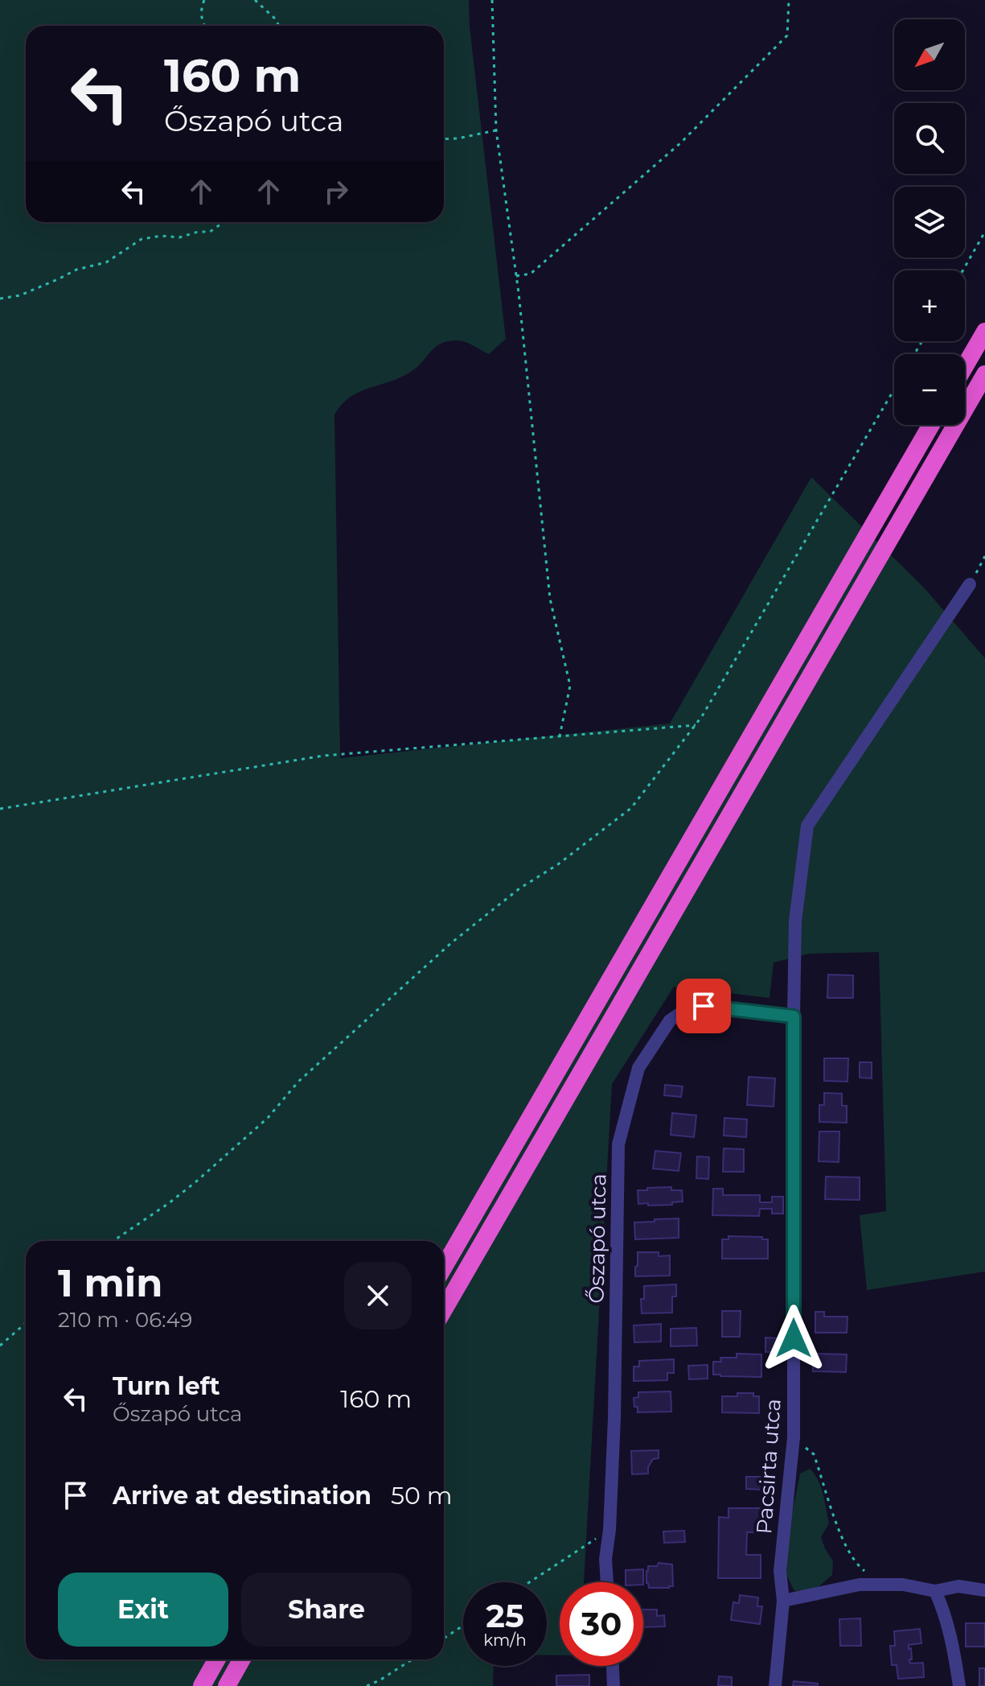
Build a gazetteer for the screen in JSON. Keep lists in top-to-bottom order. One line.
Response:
{"streets":{"street":["Őszapó utca","Pacsirta utca"]},"crossings":[["Őszapó utca","Pacsirta utca"]],"north":"bottom left","page":{"map_buttons":["+","−"],"turn":["160 m","Őszapó utca"],"heading":["1 min","210 m · 06:49"],"list":[{"name":"Turn left","note":"Őszapó utca","value":"160 m"},{"name":"Arrive at destination","value":"50 m"}],"buttons":["Exit","Share"],"speed":"25 km/h","limit":"30"}}
